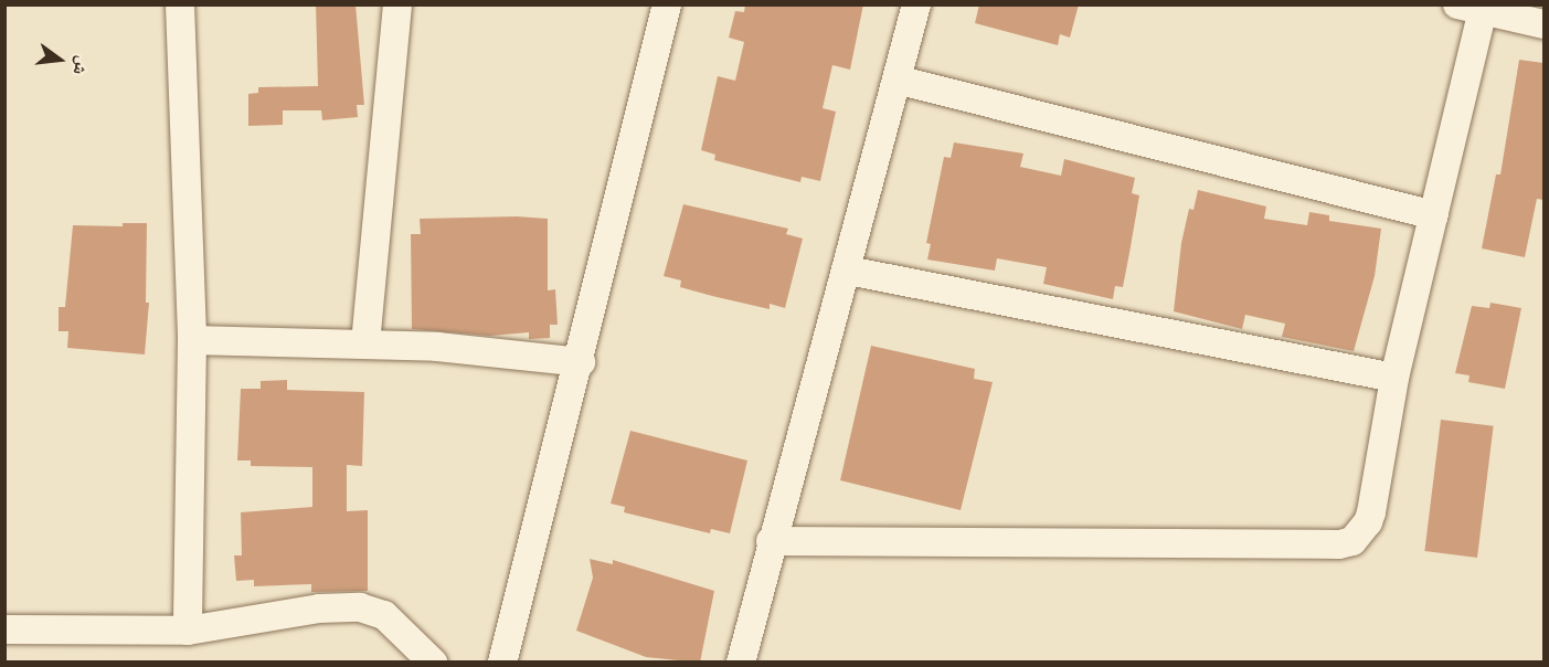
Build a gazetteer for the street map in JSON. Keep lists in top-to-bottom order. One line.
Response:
{"north":"right"}
